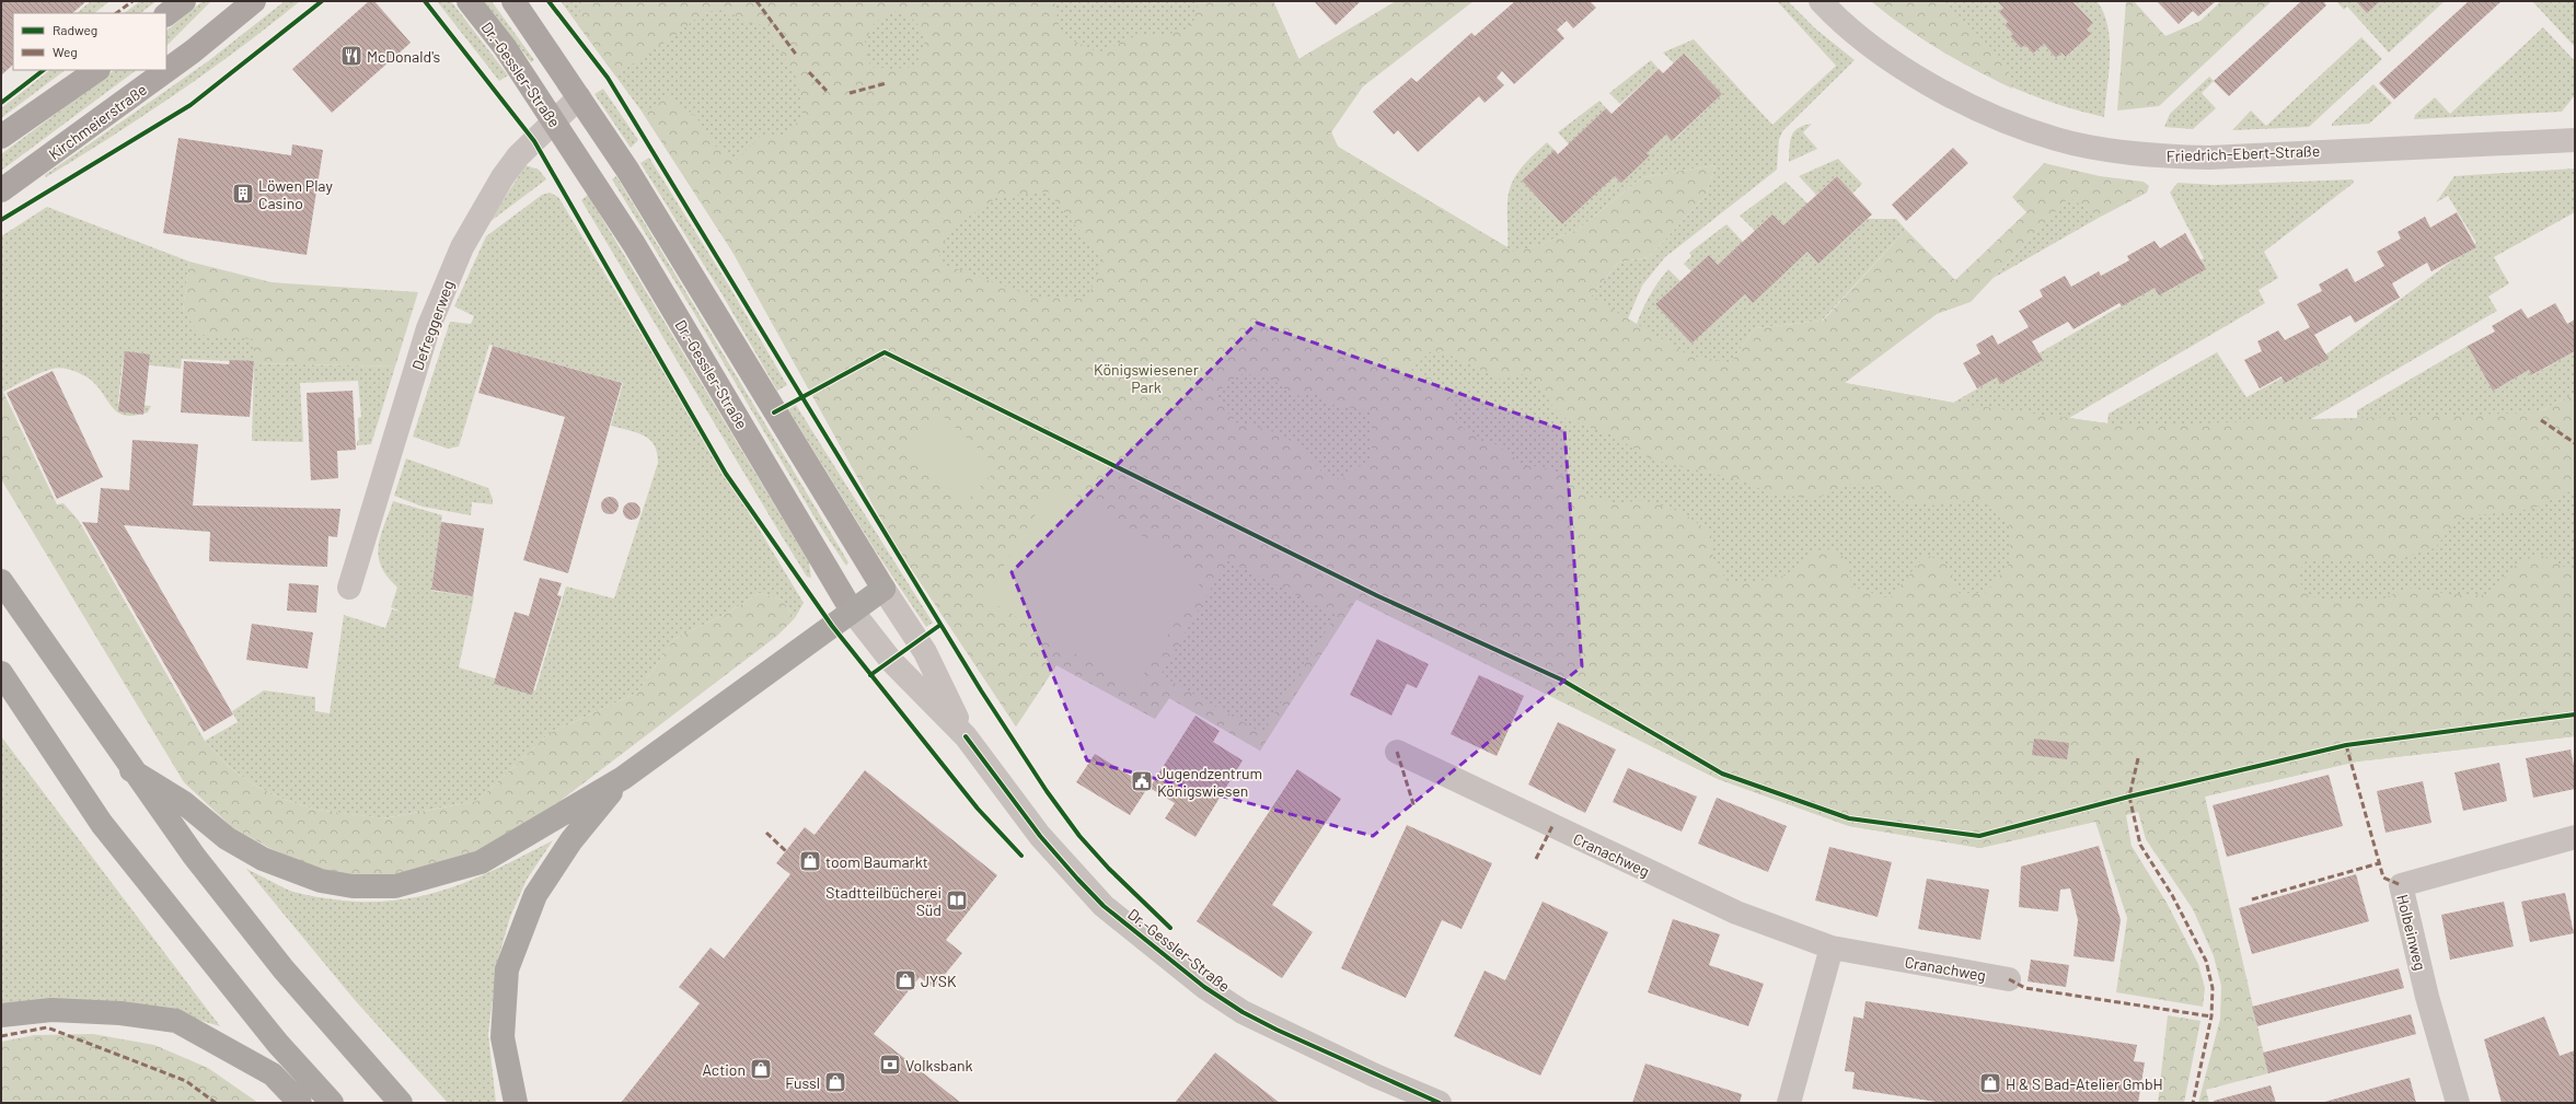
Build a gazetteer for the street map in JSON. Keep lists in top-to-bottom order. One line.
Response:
{"streets":{"main road":["Dr.-Gessler-Straße","Kirchmeierstraße"],"street":["Friedrich-Ebert-Straße","Defreggerweg","Cranachweg","Holbeinweg"]},"crossings":[["Dr.-Gessler-Straße","Defreggerweg"]],"parks":["Königswiesener Park"],"places":{"restaurant":["McDonald's"],"building":["Löwen Play Casino"],"public building":["Jugendzentrum Königswiesen"],"shop":["toom Baumarkt","JYSK","Action","Fussl","H & S Bad-Atelier GmbH"],"library":["Stadtteilbücherei Süd"],"bank":["Volksbank"]},"legend":["Radweg","Weg"]}
